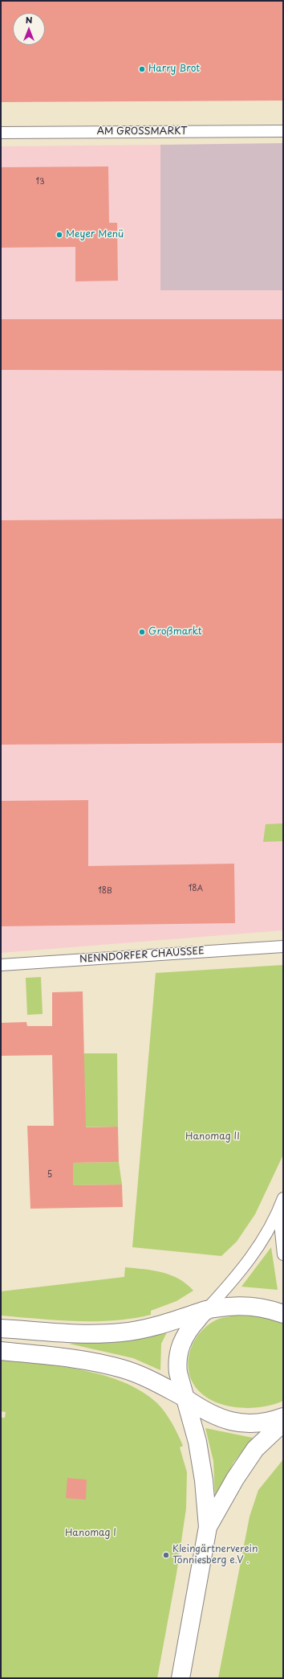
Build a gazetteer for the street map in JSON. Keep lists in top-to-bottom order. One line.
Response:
{"streets":{"street":["AM GROSSMARKT","NENNDORFER CHAUSSEE"]},"parks":["Hanomag II","Hanomag I"],"places":["Harry Brot","Meyer Menü","Großmarkt","Kleingärtnerverein Tönniesberg e.V ."],"house_numbers":["13","18A","18B","5"],"north":"top"}
